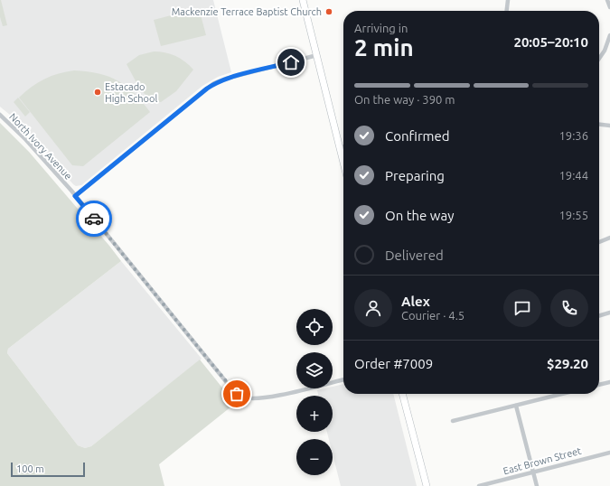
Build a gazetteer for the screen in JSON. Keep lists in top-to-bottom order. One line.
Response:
{"streets":{"street":["North Ivory Avenue","East Brown Street"]},"places":["Mackenzie Terrace Baptist Church","Estacado High School"],"scale_bar":"100 m","page":{"heading":["2 min","Arriving in","20:05–20:10"],"panel":["Alex","Courier · 4.5","Order #7009","$29.20"],"bar":"On the way · 390 m","list":[["Confirmed","19:36"],["Preparing","19:44"],["On the way","19:55"],"Delivered"],"map_buttons":["+","−"],"scale":"100 m"}}
